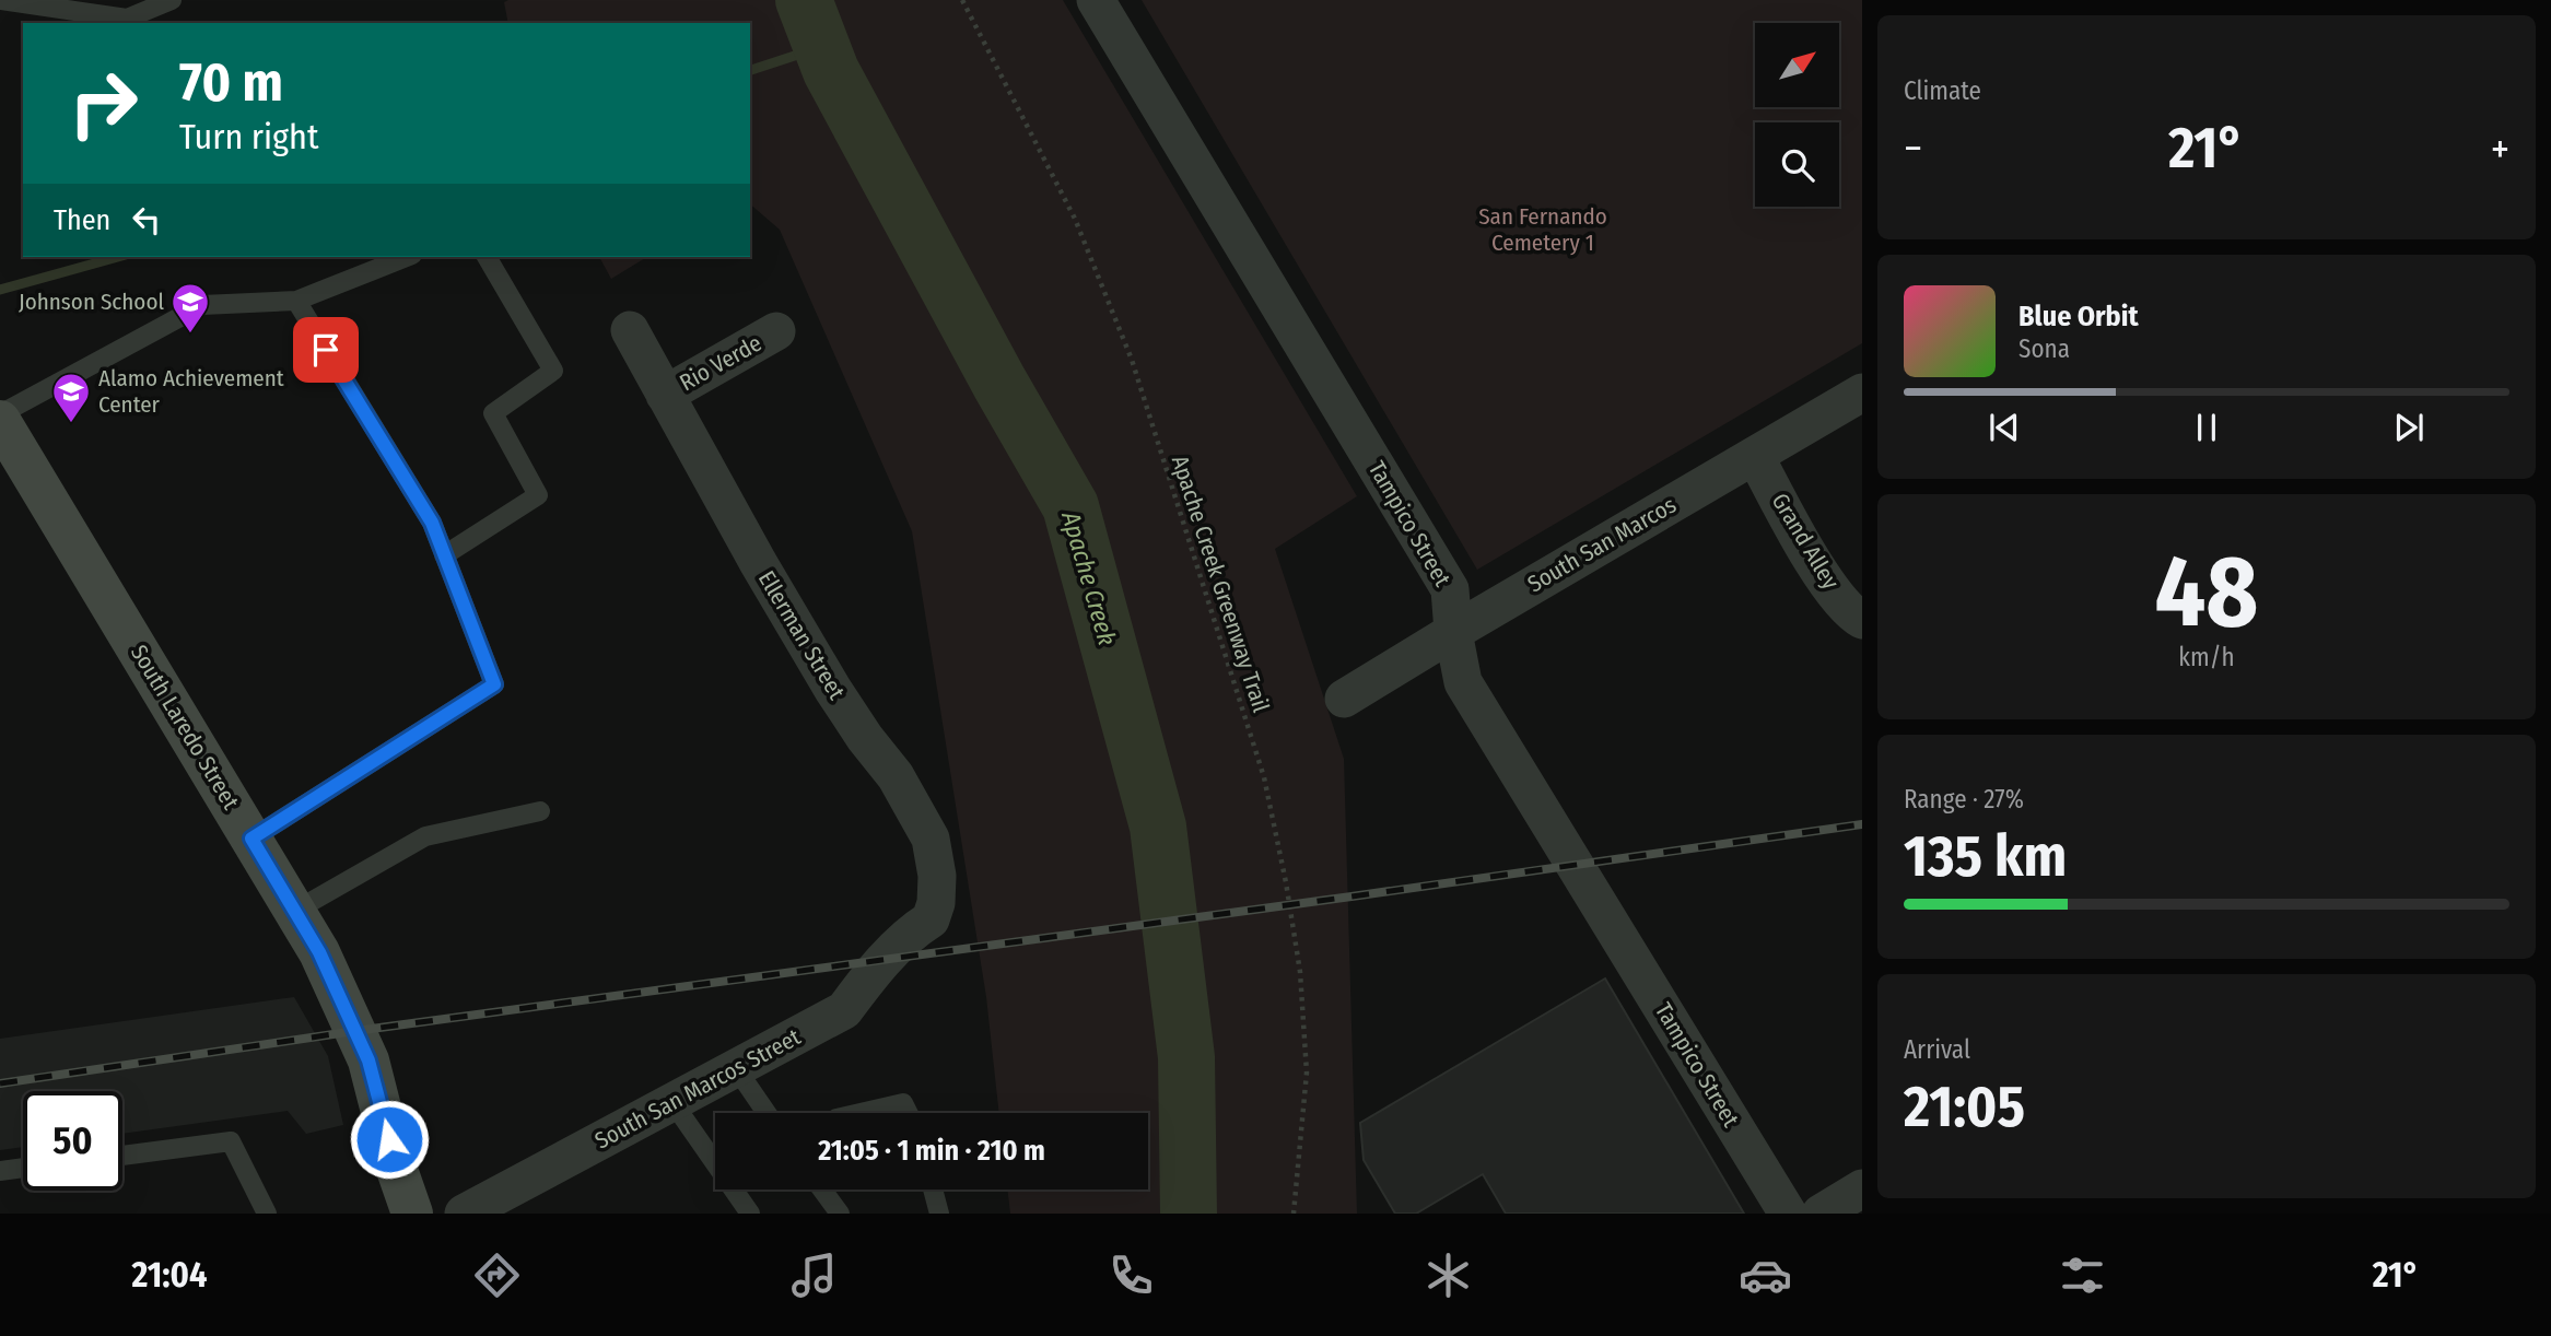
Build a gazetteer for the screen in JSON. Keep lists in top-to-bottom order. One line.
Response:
{"streets":{"main road":["South Laredo Street"],"street":["Rio Verde","Tampico Street","Grand Alley","South San Marcos","Ellerman Street","South San Marcos Street"],"path":["Apache Creek Greenway Trail"]},"crossings":[["Rio Verde","Ellerman Street"],["Tampico Street","South San Marcos"],["Grand Alley","South San Marcos"],["Ellerman Street","South San Marcos Street"]],"water":["Apache Creek"],"parks":["San Fernando Cemetery 1"],"places":{"school or university":["Johnson School","Alamo Achievement Center"]},"north":"top right","page":{"tile":["Climate",["48","km/h"],["Range · 27%","135 km"],["Arrival","21:05"]],"turn":["70 m","Turn right"],"heat":["−","21°","+"],"then":"Then","song":["Blue Orbit","Sona"],"limit":"50","trip":"21:05 · 1 min · 210 m","tabs":["21:04","21°"]}}
